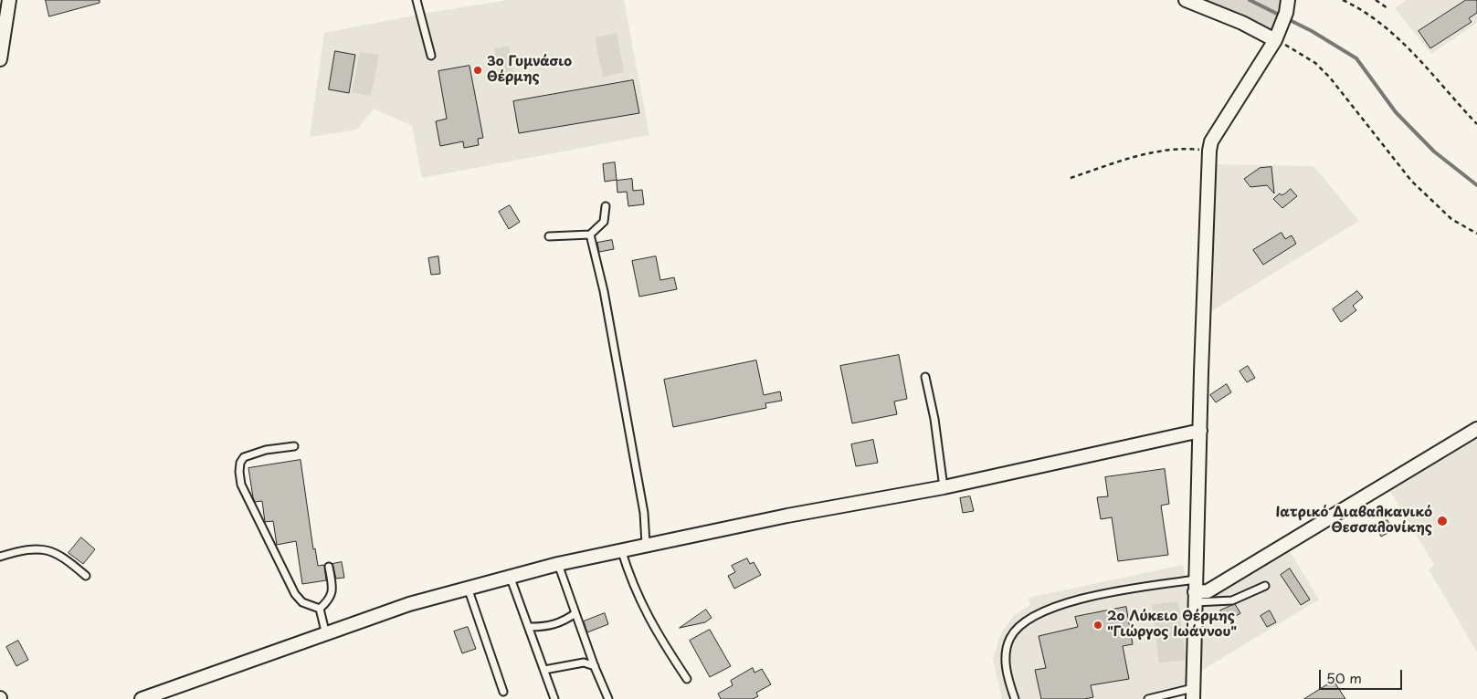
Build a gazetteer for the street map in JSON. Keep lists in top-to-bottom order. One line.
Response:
{"places":["3ο Γυμνάσιο Θέρμης","Ιατρικό Διαβαλκανικό Θεσσαλονίκης","2ο Λύκειο Θέρμης \"Γιώργος Ιωάννου\""],"scale_bar":"50 m"}
